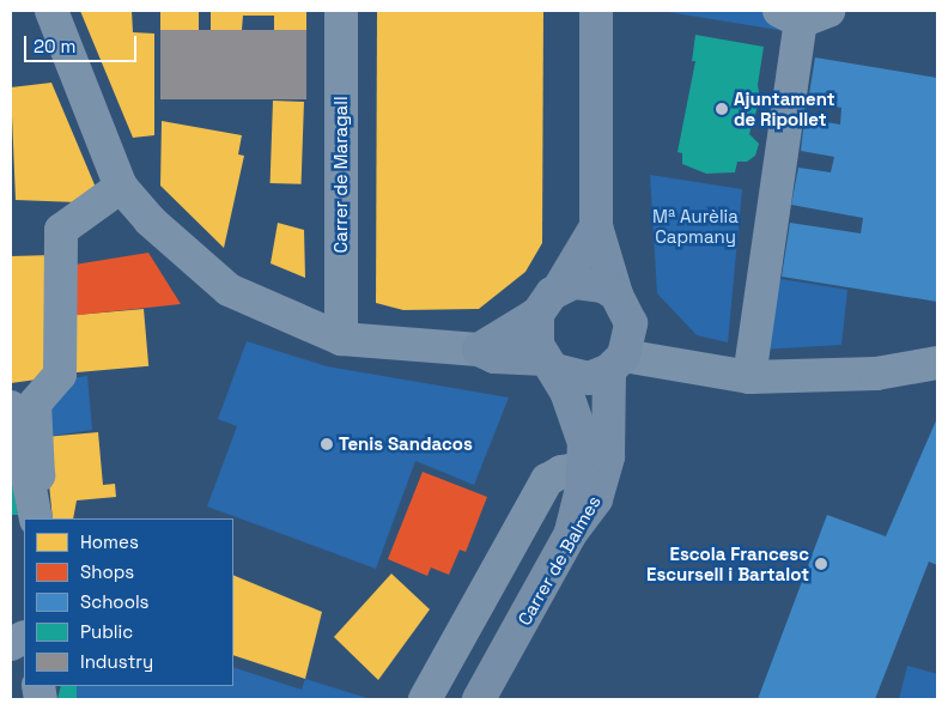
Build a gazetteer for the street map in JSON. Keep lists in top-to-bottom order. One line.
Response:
{"streets":{"main road":["Carrer de Balmes"],"street":["Carrer de Maragall"]},"parks":["Mª Aurèlia Capmany"],"places":["Ajuntament de Ripollet","Tenis Sandacos","Escola Francesc Escursell i Bartalot"],"legend":["Homes","Shops","Schools","Public","Industry"],"scale_bar":"20 m"}
